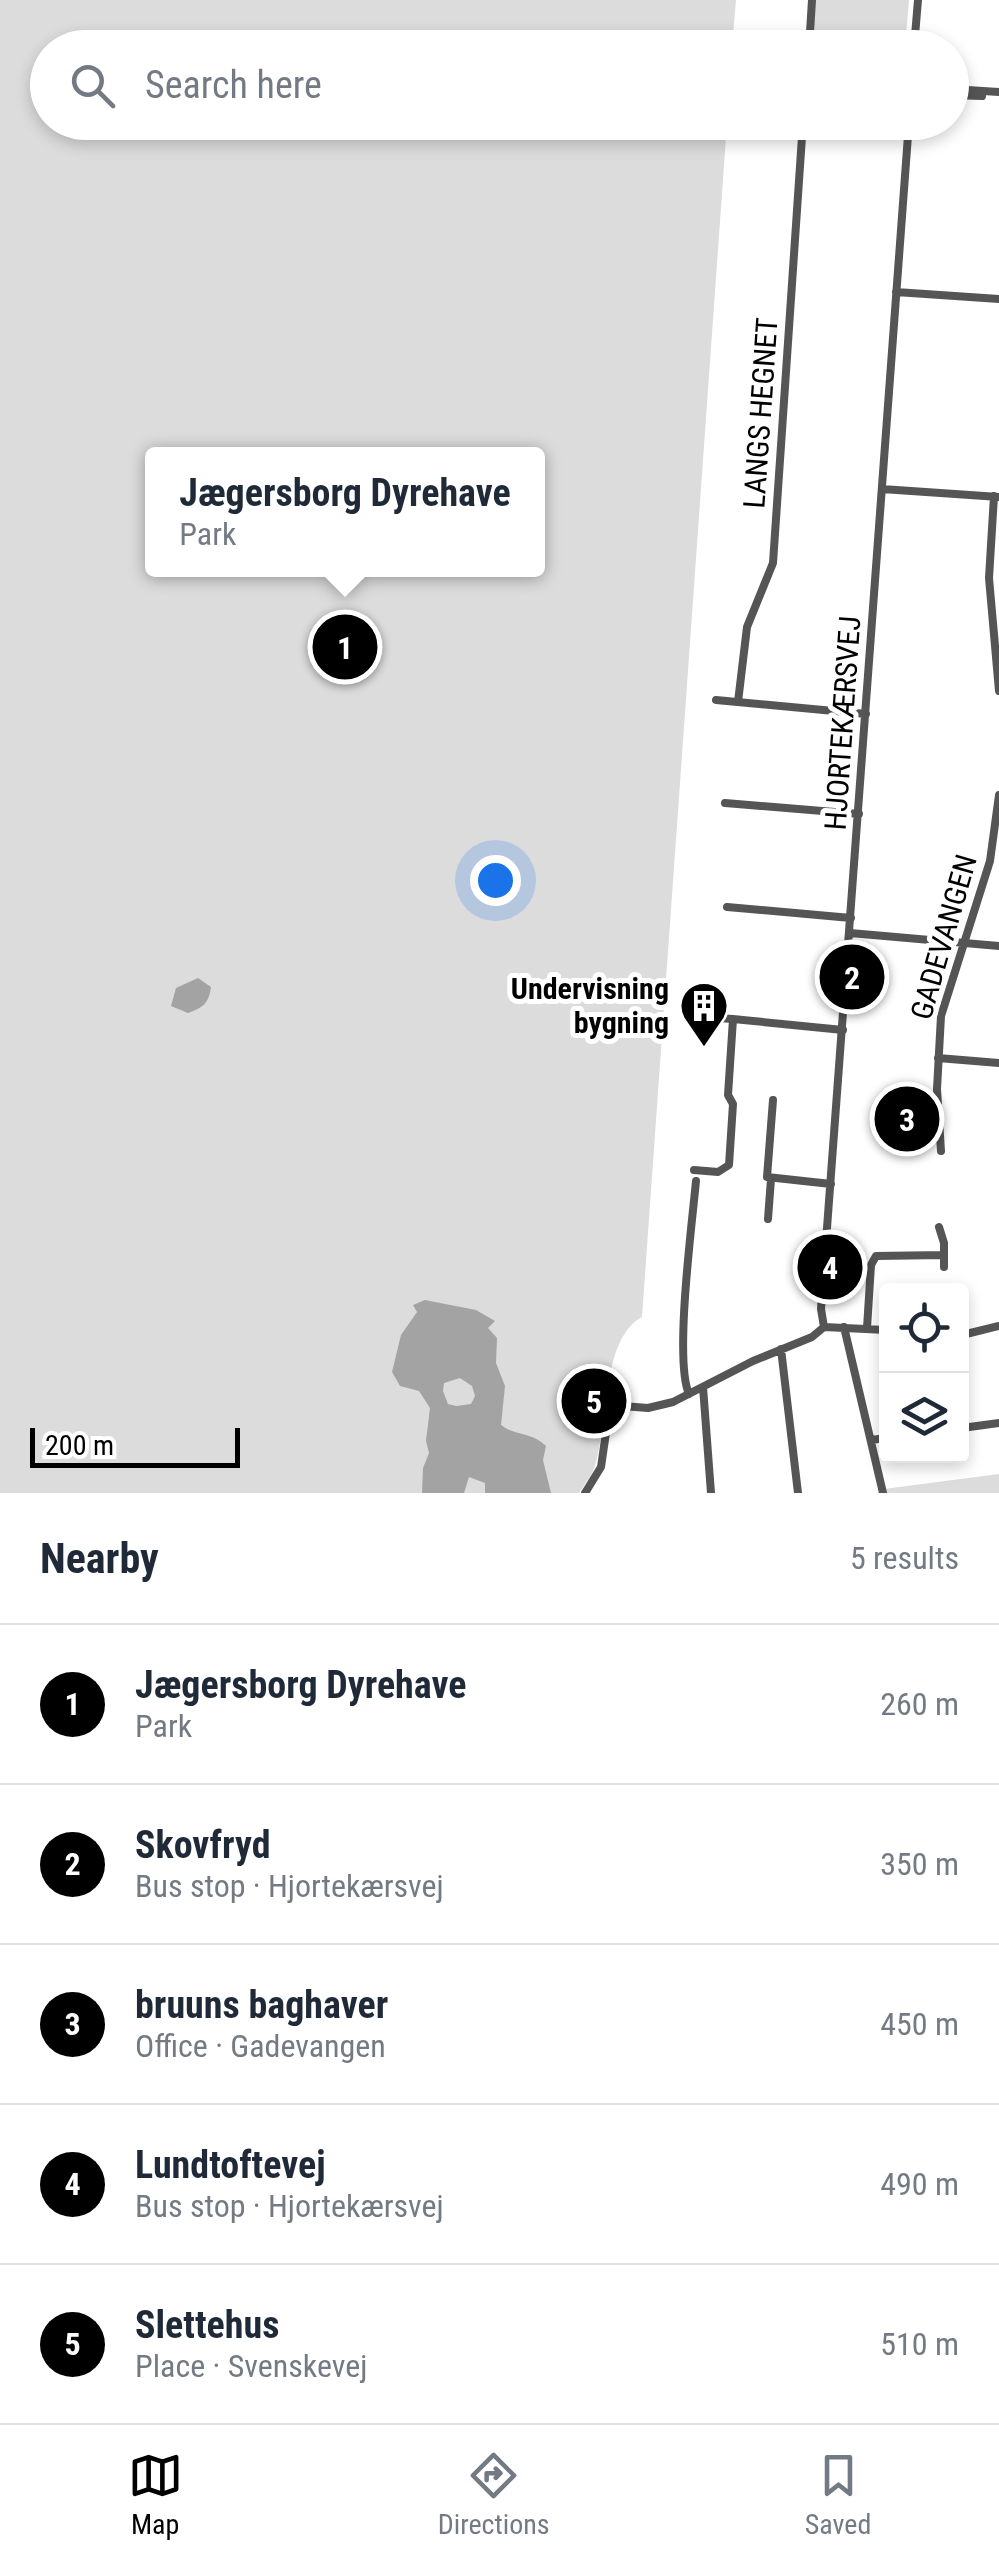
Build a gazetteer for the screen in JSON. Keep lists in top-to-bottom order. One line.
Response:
{"streets":{"street":["LANGS HEGNET","HJORTEKÆRSVEJ","GADEVANGEN"]},"places":{"building":["Undervisning bygning"]},"scale_bar":"200 m","page":{"search":"Search here","popup":["Jægersborg Dyrehave","Park"],"pins":["1","2","3","4","5"],"scale":"200 m","heading":["Nearby","5 results"],"list":[{"mark":"1","name":"Jægersborg Dyrehave","note":"Park","value":"260 m"},{"mark":"2","name":"Skovfryd","note":"Bus stop · Hjortekærsvej","value":"350 m"},{"mark":"3","name":"bruuns baghaver","note":"Office · Gadevangen","value":"450 m"},{"mark":"4","name":"Lundtoftevej","note":"Bus stop · Hjortekærsvej","value":"490 m"},{"mark":"5","name":"Slettehus","note":"Place · Svenskevej","value":"510 m"}],"nav":["Map","Directions","Saved"]}}
